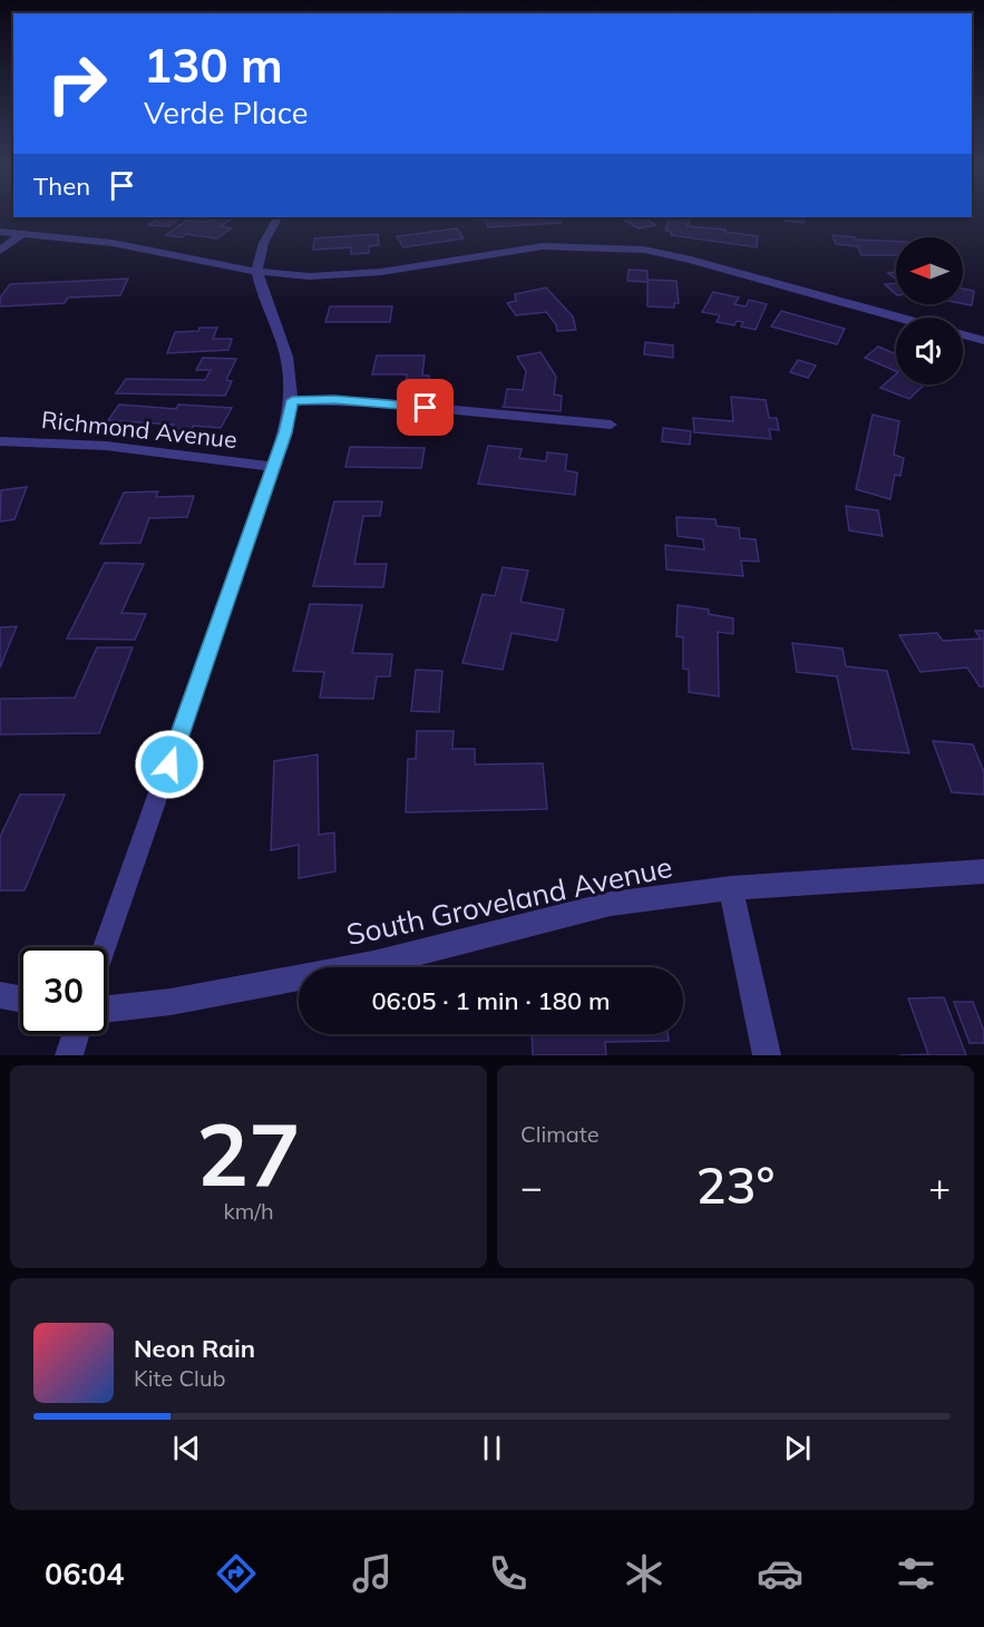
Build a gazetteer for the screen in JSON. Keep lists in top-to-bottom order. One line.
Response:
{"streets":{"street":["Richmond Avenue","South Groveland Avenue"]},"north":"left","page":{"turn":["130 m","Verde Place"],"then":"Then","limit":"30","trip":"06:05 · 1 min · 180 m","tile":[["27","km/h"],"Climate"],"heat":["−","23°","+"],"song":["Neon Rain","Kite Club"],"tabs":"06:04"}}
